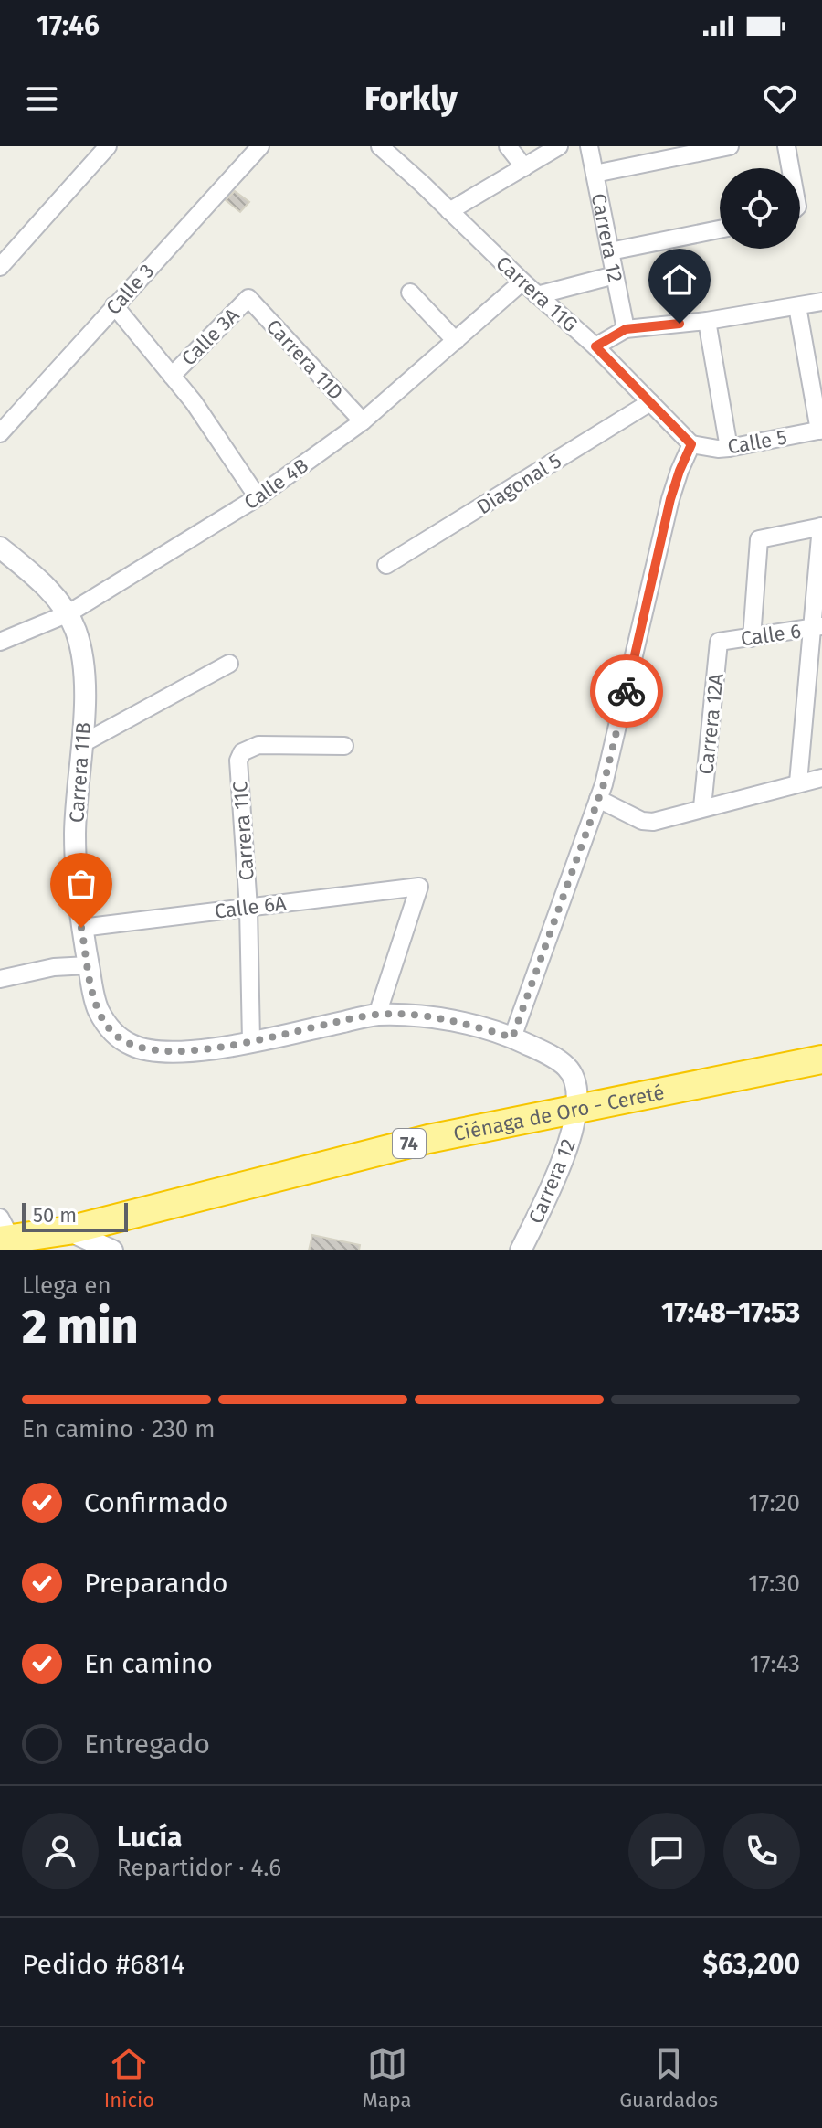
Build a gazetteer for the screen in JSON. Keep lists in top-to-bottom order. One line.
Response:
{"streets":{"highway":["Ciénaga de Oro - Cereté","74"],"street":["Carrera 12","Calle 3","Carrera 11G","Calle 3A","Carrera 11D","Calle 5","Calle 4B","Diagonal 5","Calle 6","Carrera 12A","Carrera 11B","Carrera 11C","Calle 6A"]},"crossings":[["Carrera 12","Carrera 11B"],["Carrera 12","Ciénaga de Oro - Cereté"],["Carrera 11G","Calle 5"],["Carrera 11G","Calle 4B"],["Carrera 11G","Diagonal 5"],["Calle 3A","Carrera 11D"],["Carrera 11D","Calle 4B"],["Calle 4B","Carrera 11B"],["Calle 6","Carrera 12A"],["Carrera 11B","Carrera 11C"],["Carrera 11B","Calle 6A"],["Carrera 11B","Ciénaga de Oro - Cereté"],["Carrera 11C","Calle 6A"]],"scale_bar":"50 m","page":{"status":"17:46","header":"Forkly","scale":"50 m","heading":["2 min","Llega en","17:48–17:53"],"panel":["Lucía","Repartidor · 4.6","Pedido #6814","$63,200"],"bar":"En camino · 230 m","list":[["Confirmado","17:20"],["Preparando","17:30"],["En camino","17:43"],"Entregado"],"tabs":["Inicio","Mapa","Guardados"]}}
